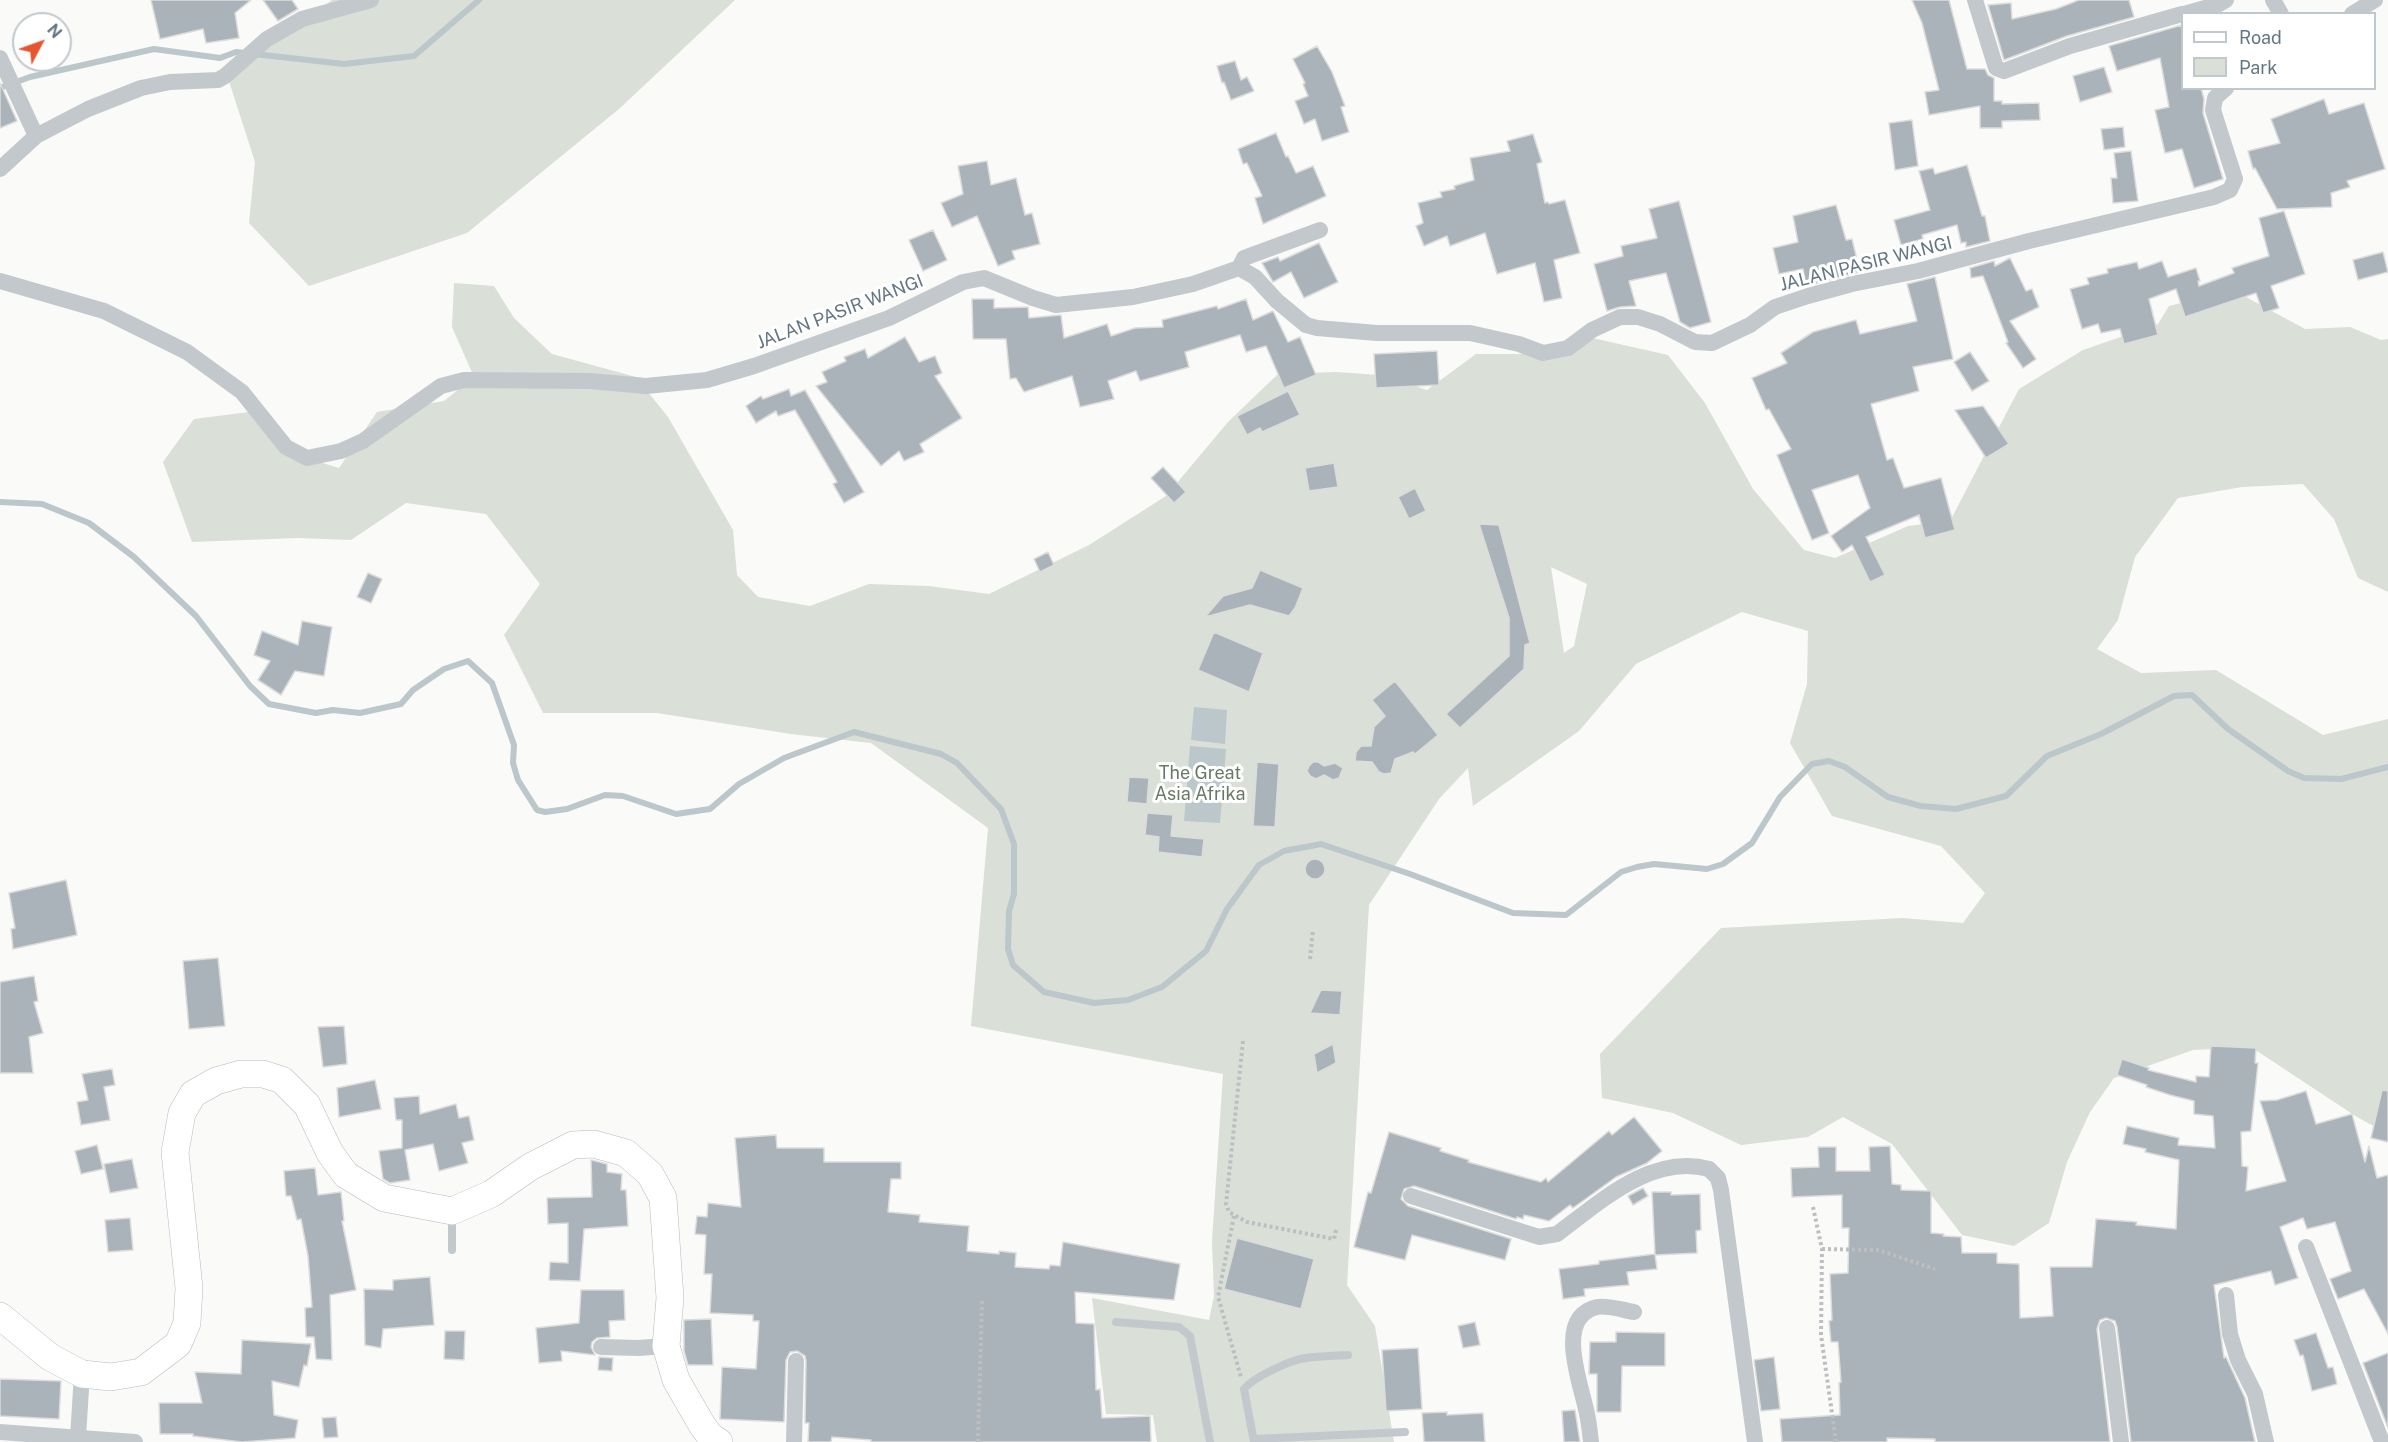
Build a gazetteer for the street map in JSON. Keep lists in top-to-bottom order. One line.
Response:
{"streets":{"street":["JALAN PASIR WANGI"]},"parks":["The Great Asia Afrika"],"legend":["Road","Park"],"north":"top right"}
